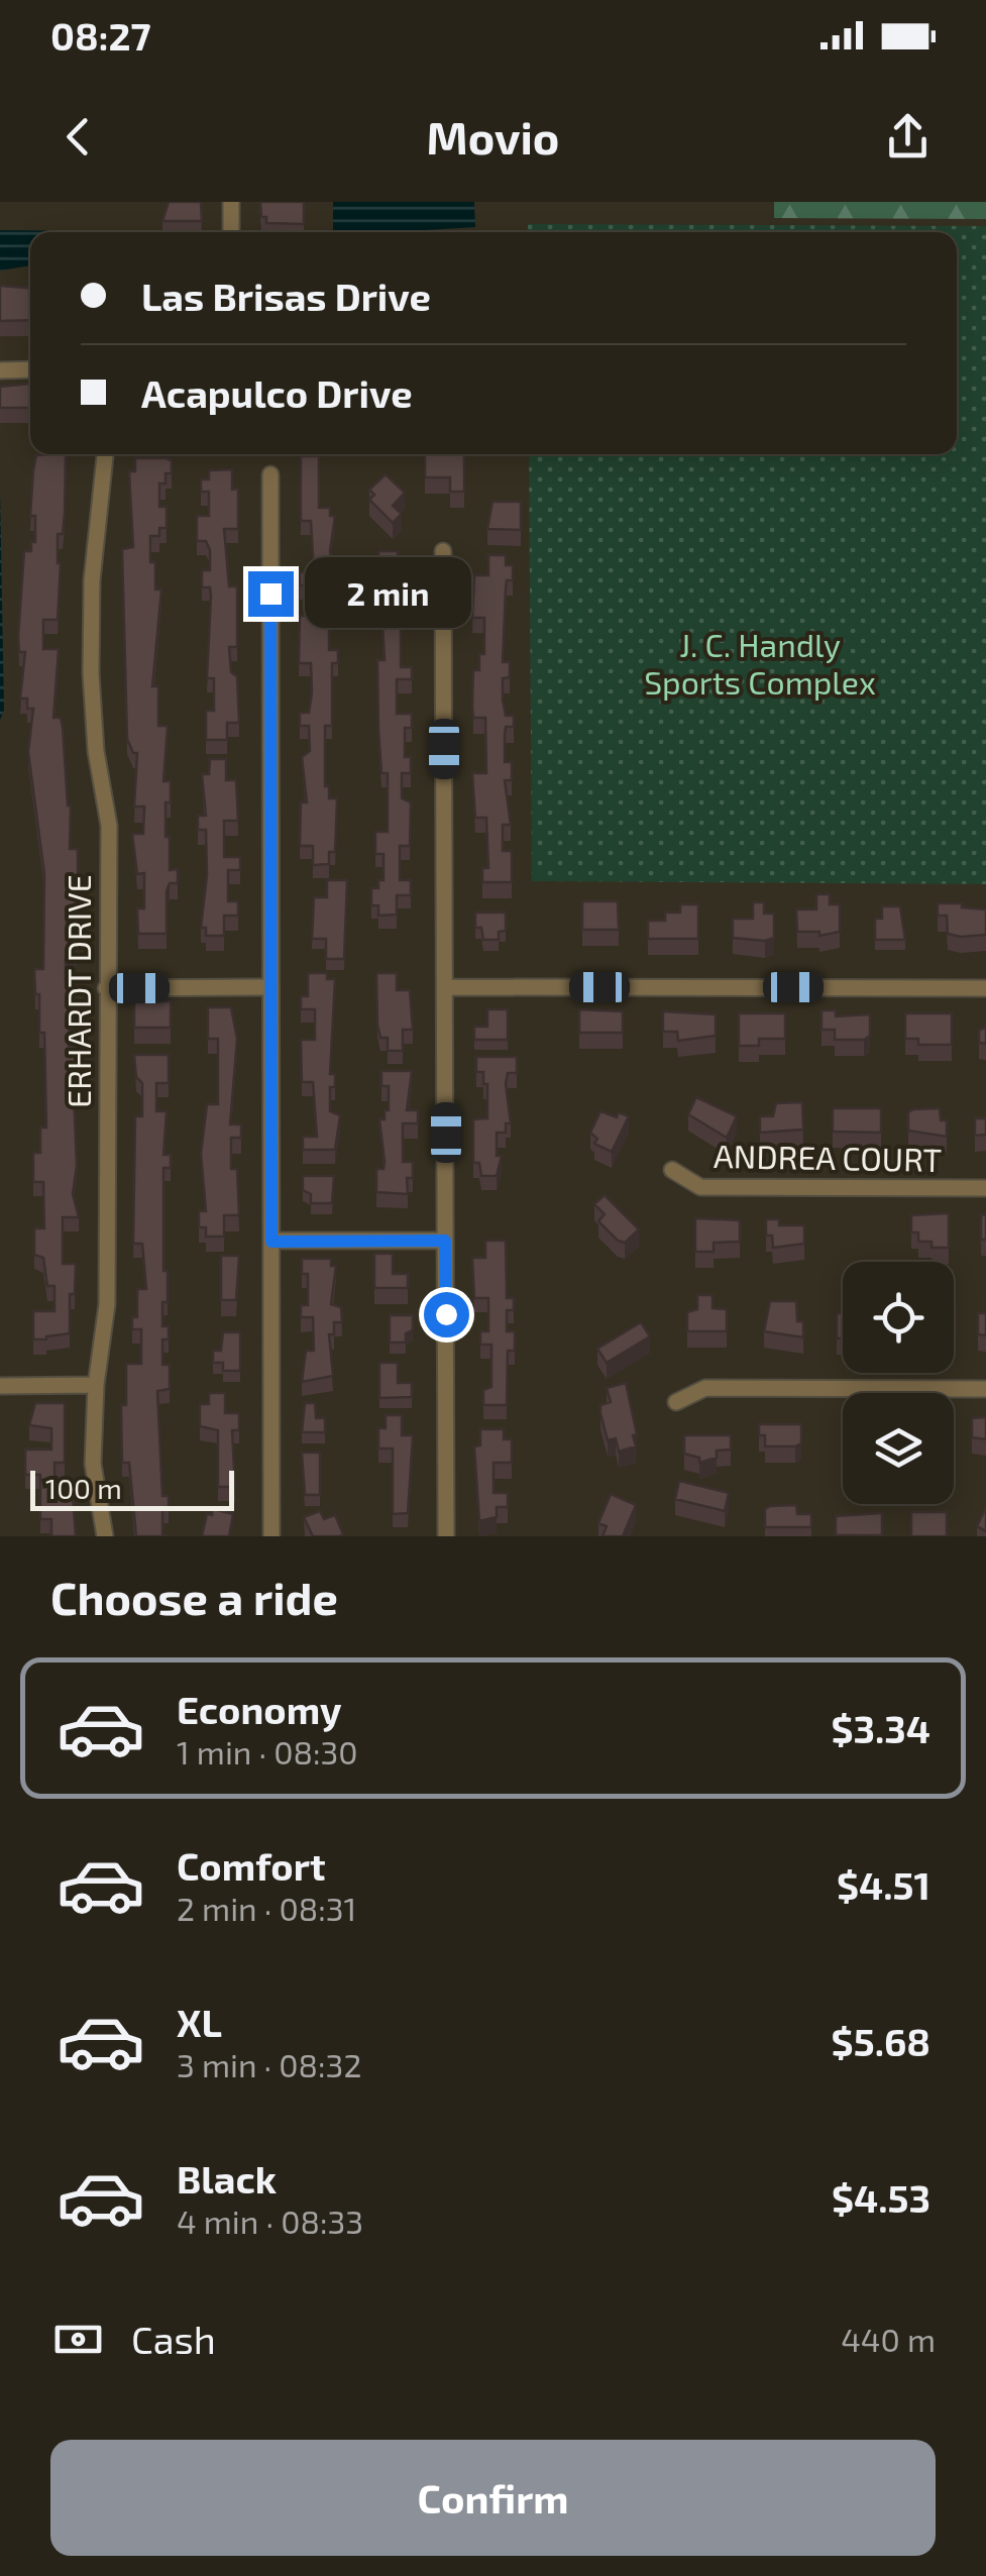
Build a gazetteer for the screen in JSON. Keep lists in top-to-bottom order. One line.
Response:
{"streets":{"street":["ERHARDT DRIVE","ANDREA COURT"]},"parks":["J. C. Handly Sports Complex"],"scale_bar":"100 m","page":{"status":"08:27","header":"Movio","banner":["Las Brisas Drive","Acapulco Drive"],"bubble":"2 min","scale":"100 m","heading":"Choose a ride","list":[{"name":"Economy","note":"1 min · 08:30","value":"$3.34"},{"name":"Comfort","note":"2 min · 08:31","value":"$4.51"},{"name":"XL","note":"3 min · 08:32","value":"$5.68"},{"name":"Black","note":"4 min · 08:33","value":"$4.53"}],"pay":["Cash","440 m"],"buttons":"Confirm"}}
